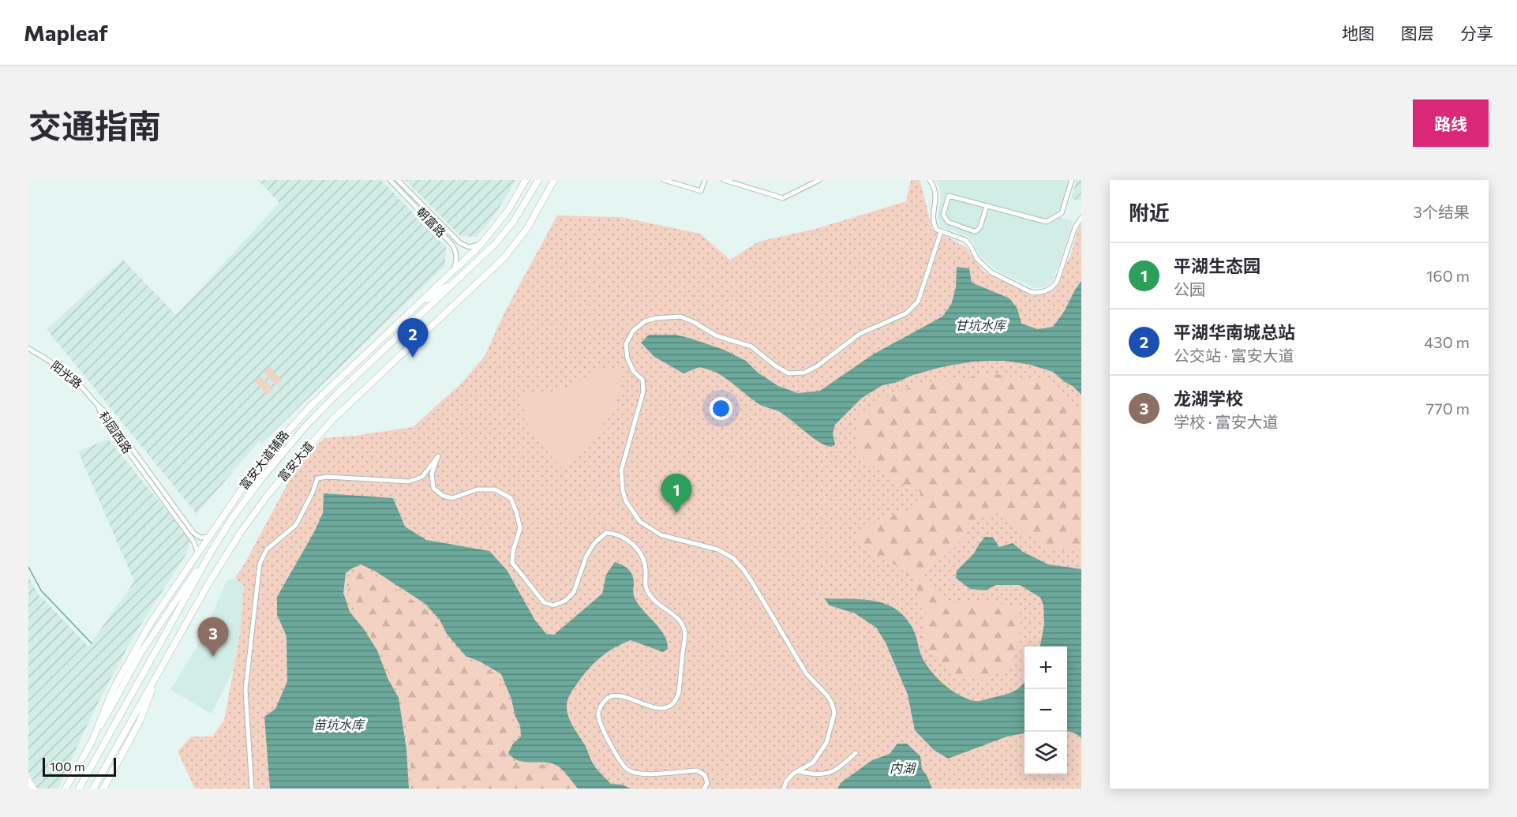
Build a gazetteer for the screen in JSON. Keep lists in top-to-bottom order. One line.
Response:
{"streets":{"main road":["富安大道辅路","富安大道"],"street":["朝富路","阳光路","科园西路"]},"crossings":[["朝富路","富安大道辅路"],["阳光路","科园西路"],["科园西路","富安大道辅路"]],"water":["甘坑水库","苗坑水库","内湖"],"scale_bar":"100 m","page":{"header":"Mapleaf","nav":["地图","图层","分享"],"title":"交通指南","buttons":"路线","heading":["附近","3个结果"],"list":[{"mark":"1","name":"平湖生态园","note":"公园","value":"160 m"},{"mark":"2","name":"平湖华南城总站","note":"公交站 · 富安大道","value":"430 m"},{"mark":"3","name":"龙湖学校","note":"学校 · 富安大道","value":"770 m"}],"pins":["2","1","3"],"map_buttons":["+","−"],"scale":"100 m"}}
